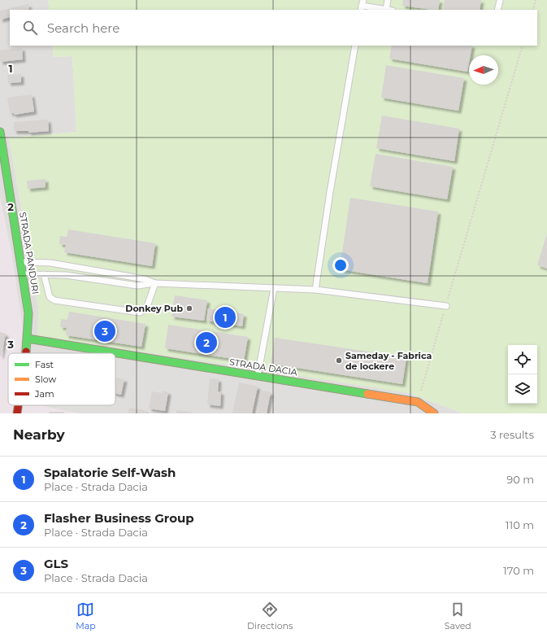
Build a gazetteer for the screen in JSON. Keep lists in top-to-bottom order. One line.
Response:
{"streets":{"street":["STRADA PANDURI","STRADA DACIA"]},"crossings":[["STRADA PANDURI","STRADA DACIA"]],"places":["Donkey Pub","Sameday - Fabrica de lockere"],"legend":["Fast","Slow","Jam"],"north":"left","page":{"search":"Search here","pins":["1","3","2"],"heading":["Nearby","3 results"],"list":[{"mark":"1","name":"Spalatorie Self-Wash","note":"Place · Strada Dacia","value":"90 m"},{"mark":"2","name":"Flasher Business Group","note":"Place · Strada Dacia","value":"110 m"},{"mark":"3","name":"GLS","note":"Place · Strada Dacia","value":"170 m"}],"nav":["Map","Directions","Saved"]},"grid":{"rows":["1","2","3"]}}
